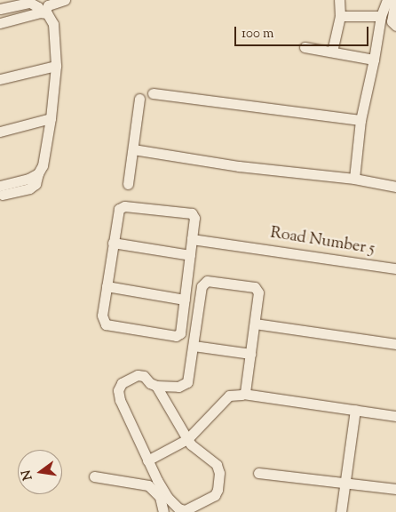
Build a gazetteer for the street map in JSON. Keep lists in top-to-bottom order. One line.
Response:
{"streets":{"street":["Road Number 5"]},"scale_bar":"100 m","north":"left"}
